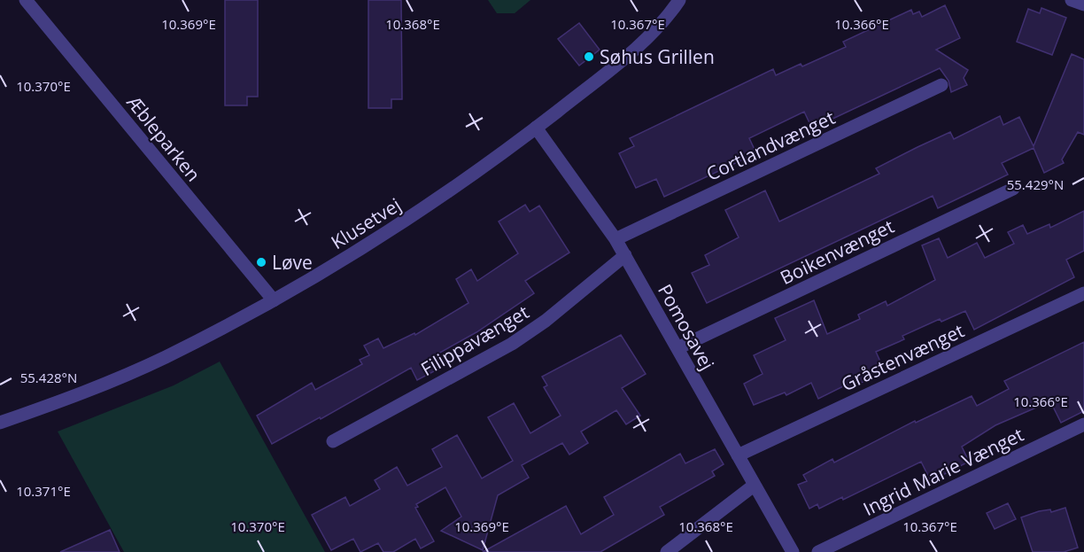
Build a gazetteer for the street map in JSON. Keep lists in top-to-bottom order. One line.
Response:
{"streets":{"street":["Æbleparken","Cortlandvænget","Klusetvej","Boikenvænget","Pomosavej","Filippavænget","Gråstenvænget","Ingrid Marie Vænget"]},"crossings":[["Æbleparken","Klusetvej"],["Cortlandvænget","Pomosavej"],["Klusetvej","Pomosavej"],["Boikenvænget","Pomosavej"],["Pomosavej","Filippavænget"],["Pomosavej","Gråstenvænget"]],"places":["Søhus Grillen","Løve"],"coordinates":["10.369°E","10.368°E","10.367°E","10.366°E","10.370°E","55.429°N","55.428°N","10.371°E"]}
